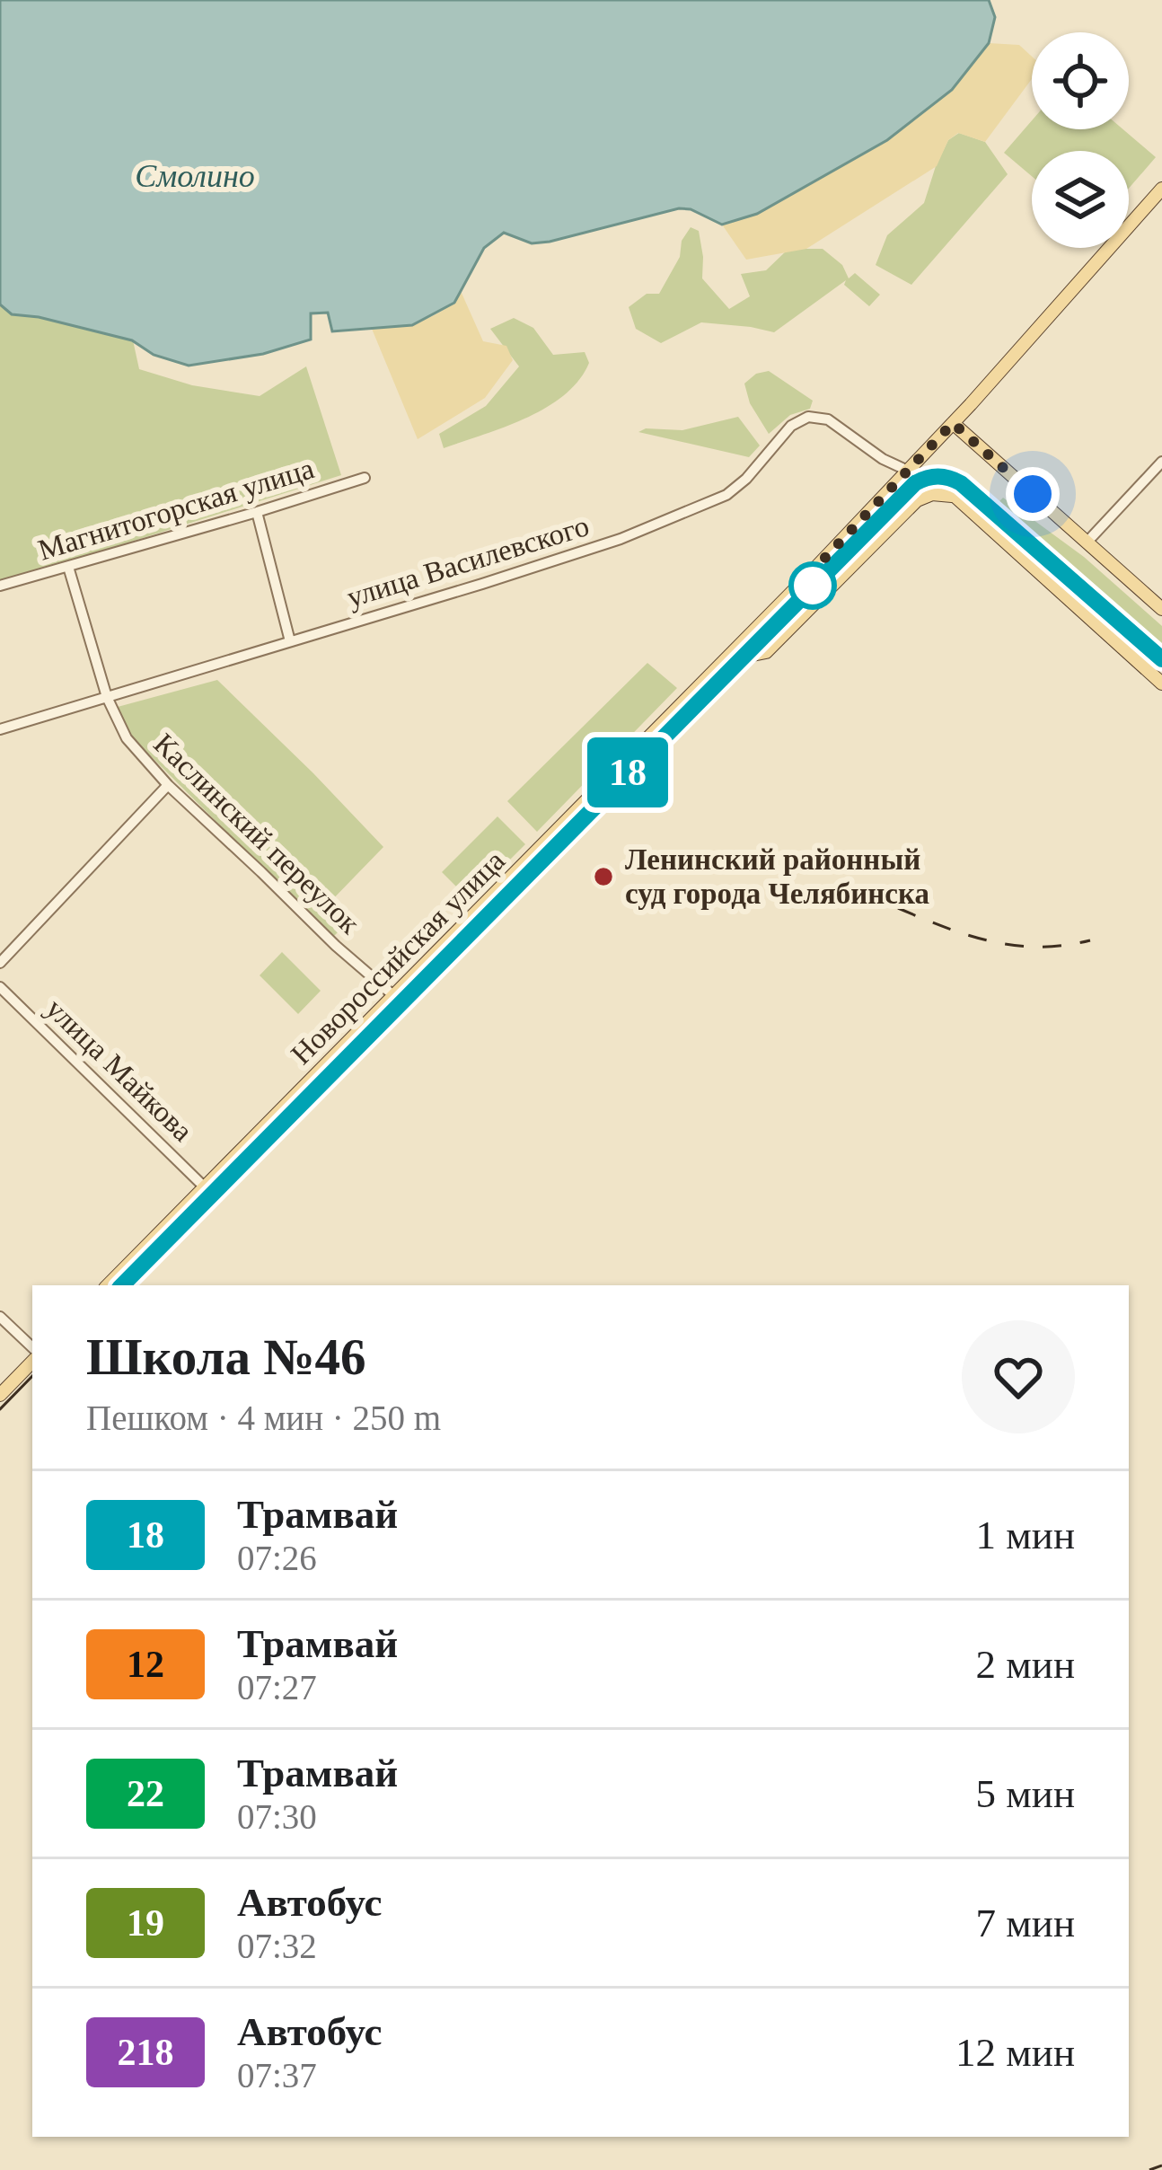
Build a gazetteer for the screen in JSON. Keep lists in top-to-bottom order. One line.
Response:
{"streets":{"main road":["Новороссийская улица"],"street":["Магнитогорская улица","улица Василевского","Каслинский переулок","улица Майкова"]},"crossings":[["Магнитогорская улица","Каслинский переулок"],["улица Василевского","Каслинский переулок"],["улица Василевского","Новороссийская улица"],["Каслинский переулок","Новороссийская улица"],["Новороссийская улица","улица Майкова"]],"water":["Смолино"],"places":["Ленинский районный суд города Челябинска"],"lines":["tram line 18"],"page":{"on_map":"18","heading":["Школа №46","Пешком · 4 мин · 250 m"],"list":[{"mark":"18","name":"Трамвай","note":"07:26","value":"1 мин"},{"mark":"12","name":"Трамвай","note":"07:27","value":"2 мин"},{"mark":"22","name":"Трамвай","note":"07:30","value":"5 мин"},{"mark":"19","name":"Автобус","note":"07:32","value":"7 мин"},{"mark":"218","name":"Автобус","note":"07:37","value":"12 мин"}]}}
